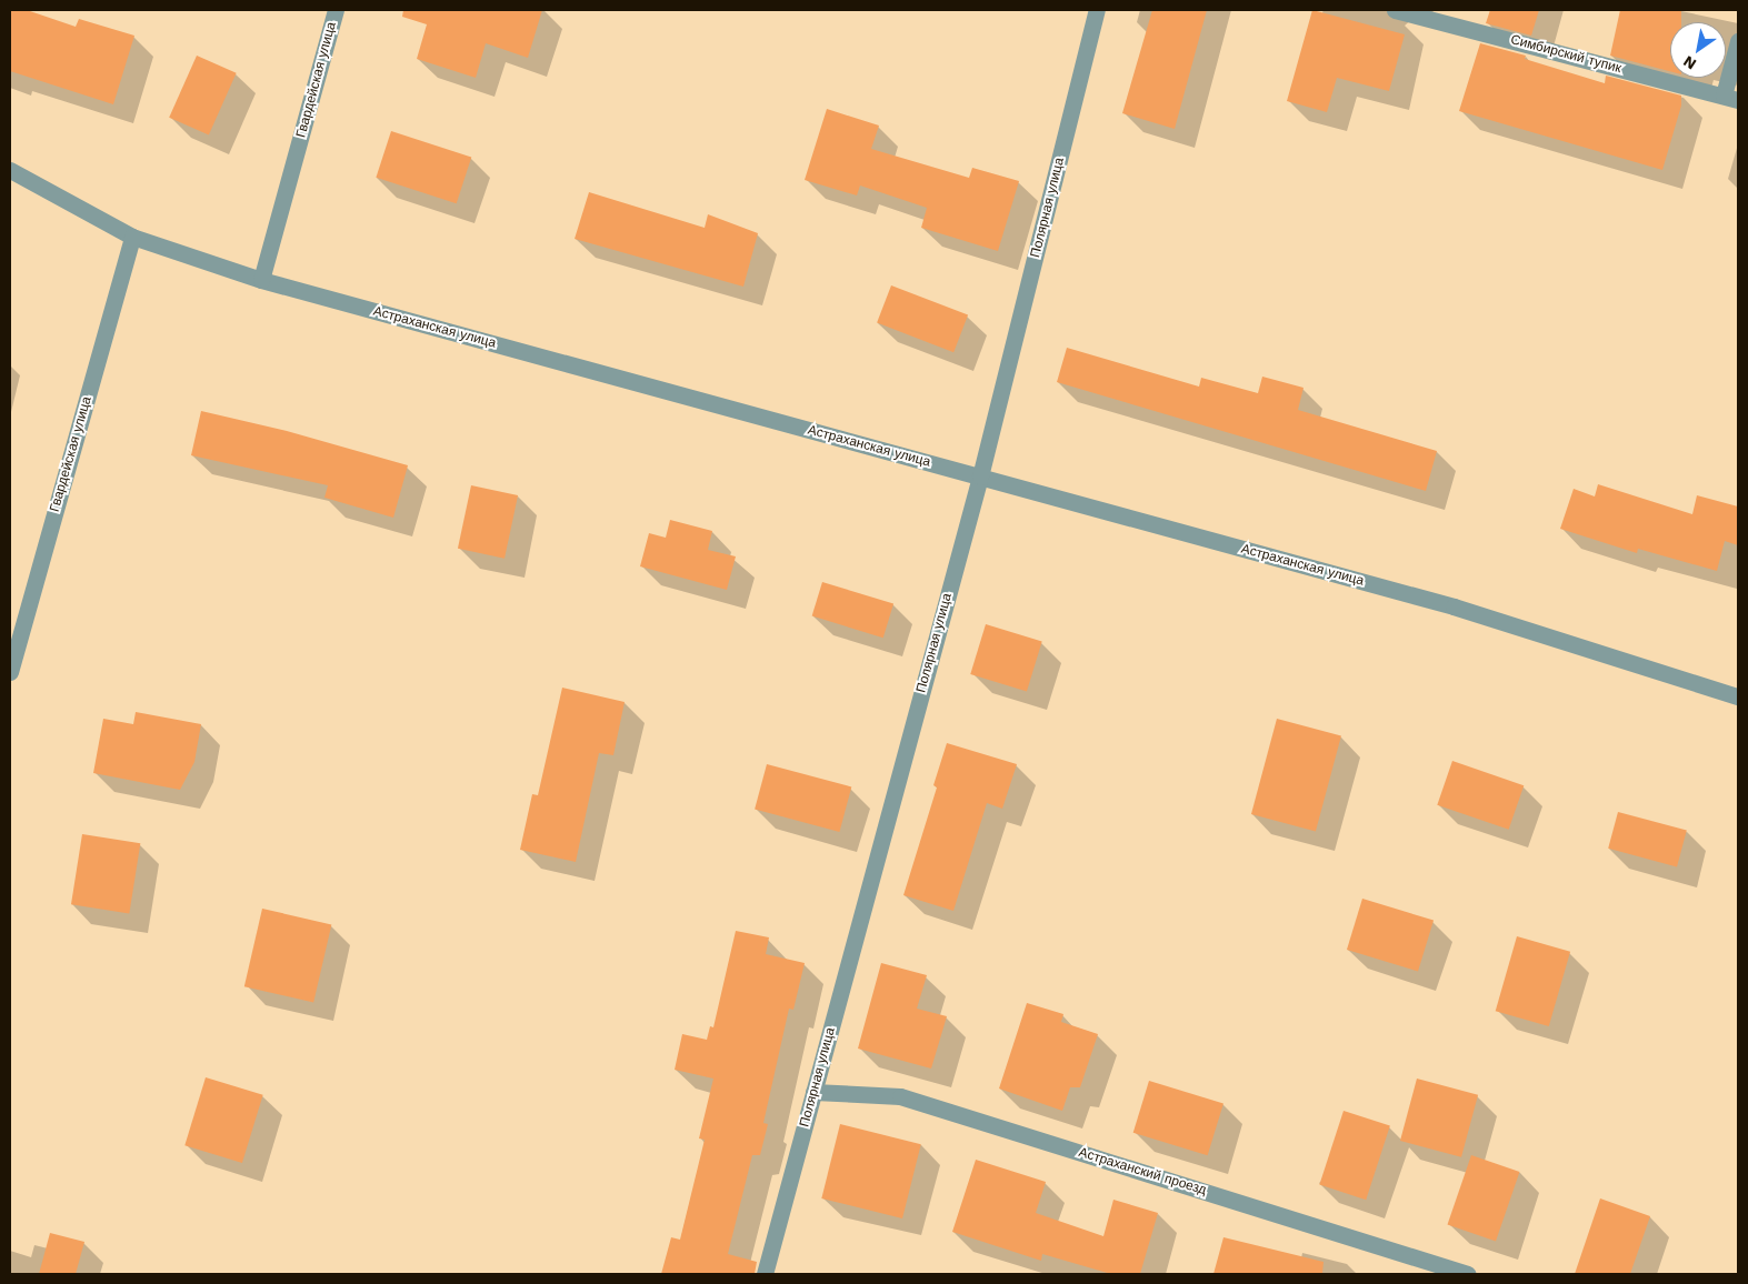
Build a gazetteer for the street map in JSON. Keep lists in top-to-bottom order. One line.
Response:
{"streets":{"street":["Симбирский тупик","Гвардейская улица","Полярная улица","Астраханская улица","Астраханский проезд"]},"crossings":[["Гвардейская улица","Астраханская улица"],["Полярная улица","Астраханская улица"],["Полярная улица","Астраханский проезд"]],"north":"bottom left"}
